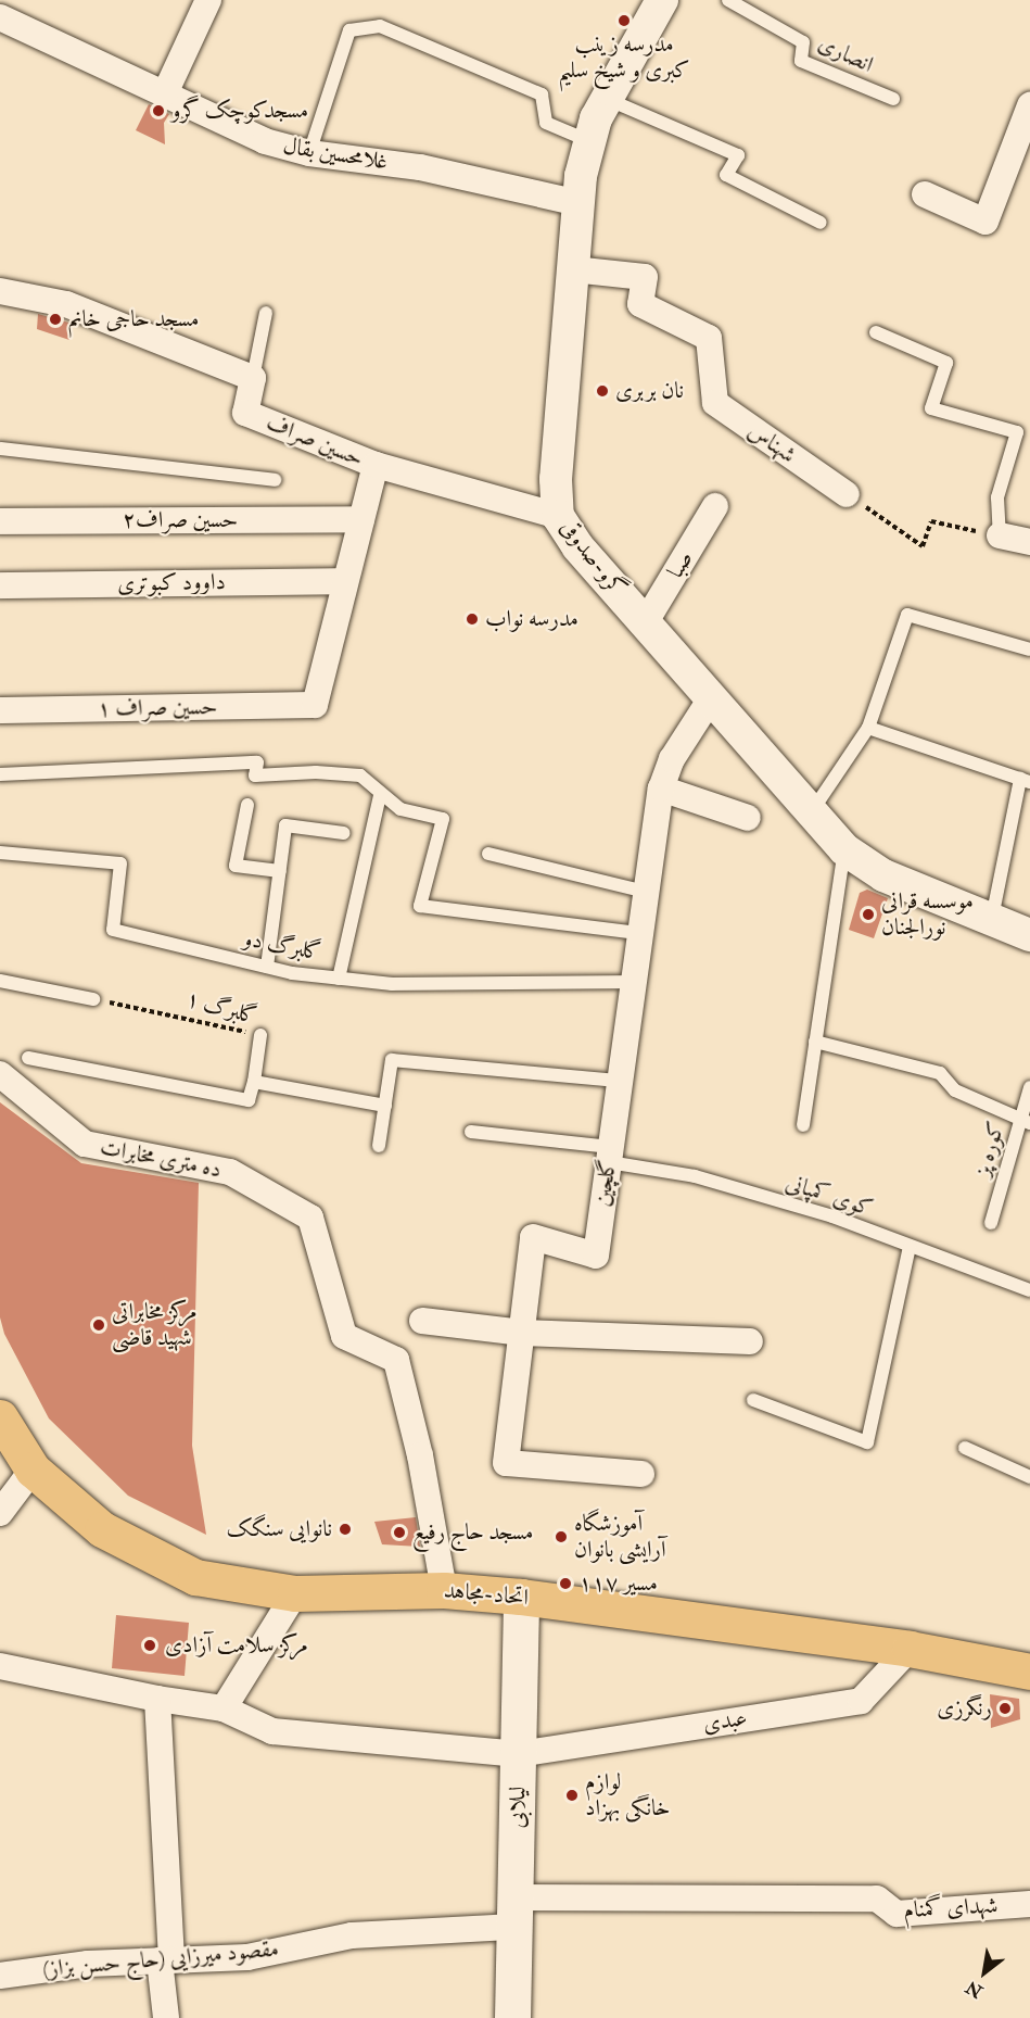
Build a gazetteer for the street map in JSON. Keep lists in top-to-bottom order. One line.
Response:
{"streets":{"main road":["اتحاد-مجاهد","لیلابی"],"street":["غلامحسین بقال","حسین صراف","شهناس","حسین صراف۲","گرو-صدوقی","صبا","داوود کبوتری","حسین صراف ۱","ده متری مخابرات","گلچین","عبدی","شهدای گمنام","مقصود میرزایی (حاج حسن بزاز)"],"lane":["انصاری","گلبرگ دو","گلبرگ ۱","کوره پز","کوی کمپانی"]},"crossings":[["غلامحسین بقال","گرو-صدوقی"],["حسین صراف","حسین صراف۲"],["حسین صراف","گرو-صدوقی"],["حسین صراف","داوود کبوتری"],["حسین صراف","حسین صراف ۱"],["شهناس","گرو-صدوقی"],["گرو-صدوقی","صبا"],["گرو-صدوقی","گلچین"],["گلبرگ دو","گلچین"],["ده متری مخابرات","اتحاد-مجاهد"],["گلچین","کوی کمپانی"],["اتحاد-مجاهد","عبدی"],["اتحاد-مجاهد","لیلابی"],["عبدی","لیلابی"],["لیلابی","مقصود میرزایی (حاج حسن بزاز)"],["شهدای گمنام","مقصود میرزایی (حاج حسن بزاز)"]],"places":["مدرسه زینب کبری و شیخ سلیم","مسجدکوچک گرو","مسجد حاجی خانم","نان بربری","مدرسه نواب","موسسه قرانی نورالجنان","مرکز مخابراتی شهید قاضی","نانوایی سنگک","مسجد حاج رفیع","آموزشگاه آرایشی بانوان","مسیر ۱۱۷","مرکز سلامت آزادی","رنگرزی","لوازم خانگی بهزاد"],"north":"bottom left"}
